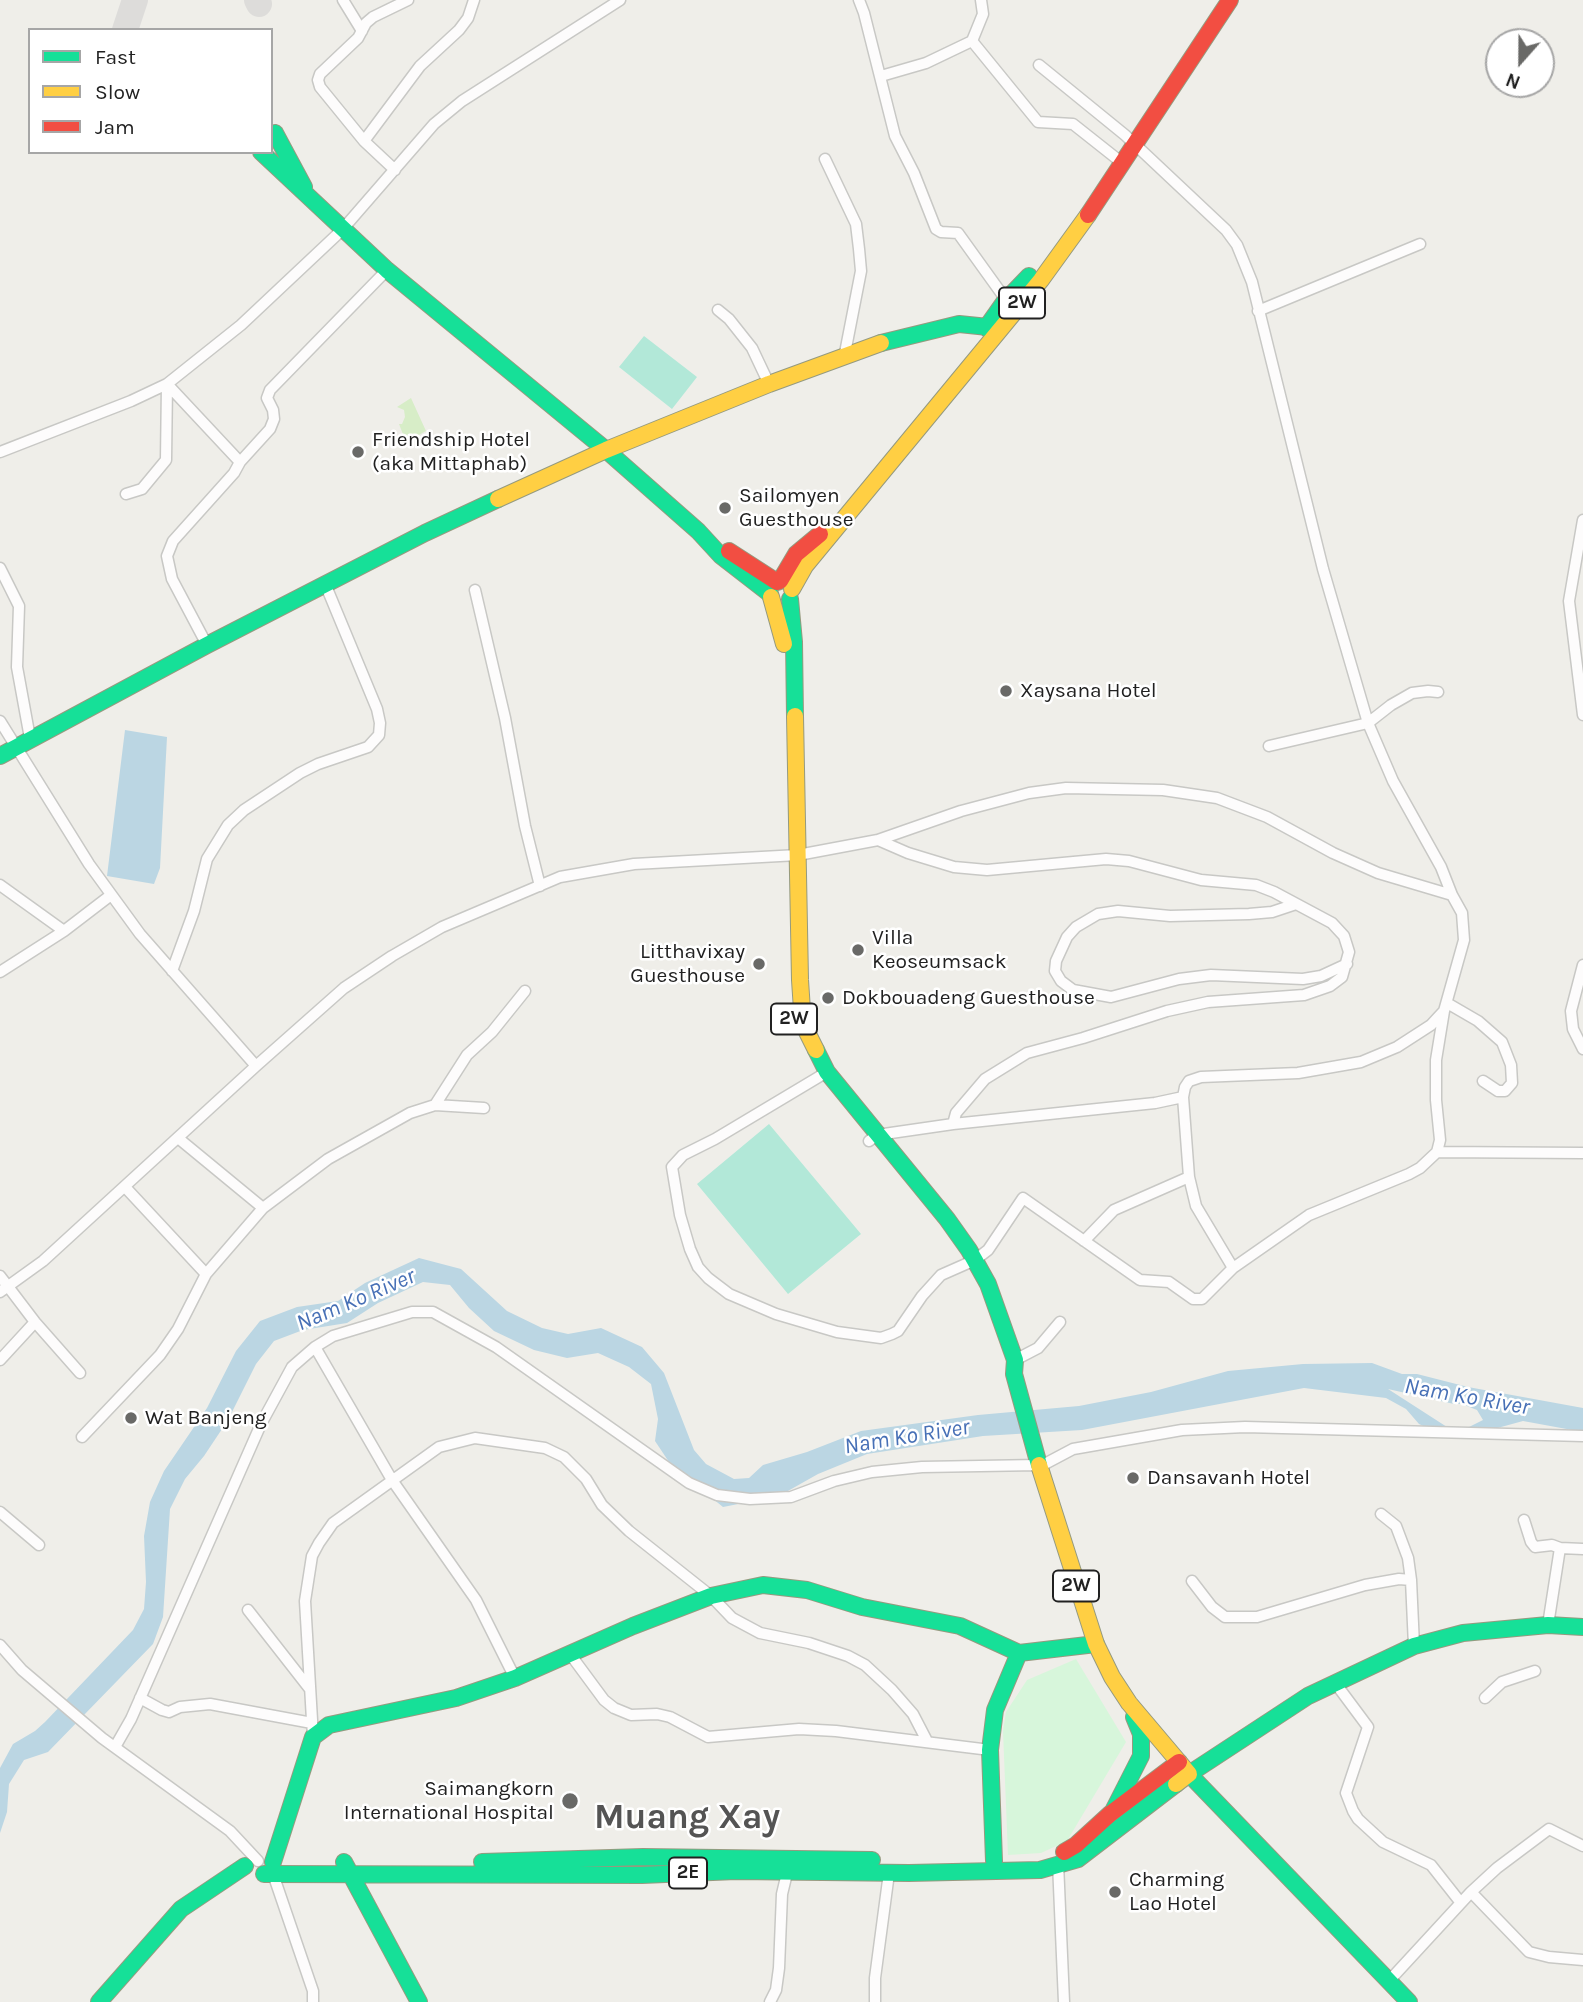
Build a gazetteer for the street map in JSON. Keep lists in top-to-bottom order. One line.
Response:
{"streets":{"main road":["2W","2E"]},"crossings":[["2W","2E"]],"districts":["Muang Xay"],"water":["Nam Ko River"],"places":["Friendship Hotel (aka Mittaphab)","Sailomyen Guesthouse","Xaysana Hotel","Villa Keoseumsack","Litthavixay Guesthouse","Dokbouadeng Guesthouse","Wat Banjeng","Dansavanh Hotel","Saimangkorn International Hospital","Charming Lao Hotel"],"legend":["Fast","Slow","Jam"],"north":"bottom"}
